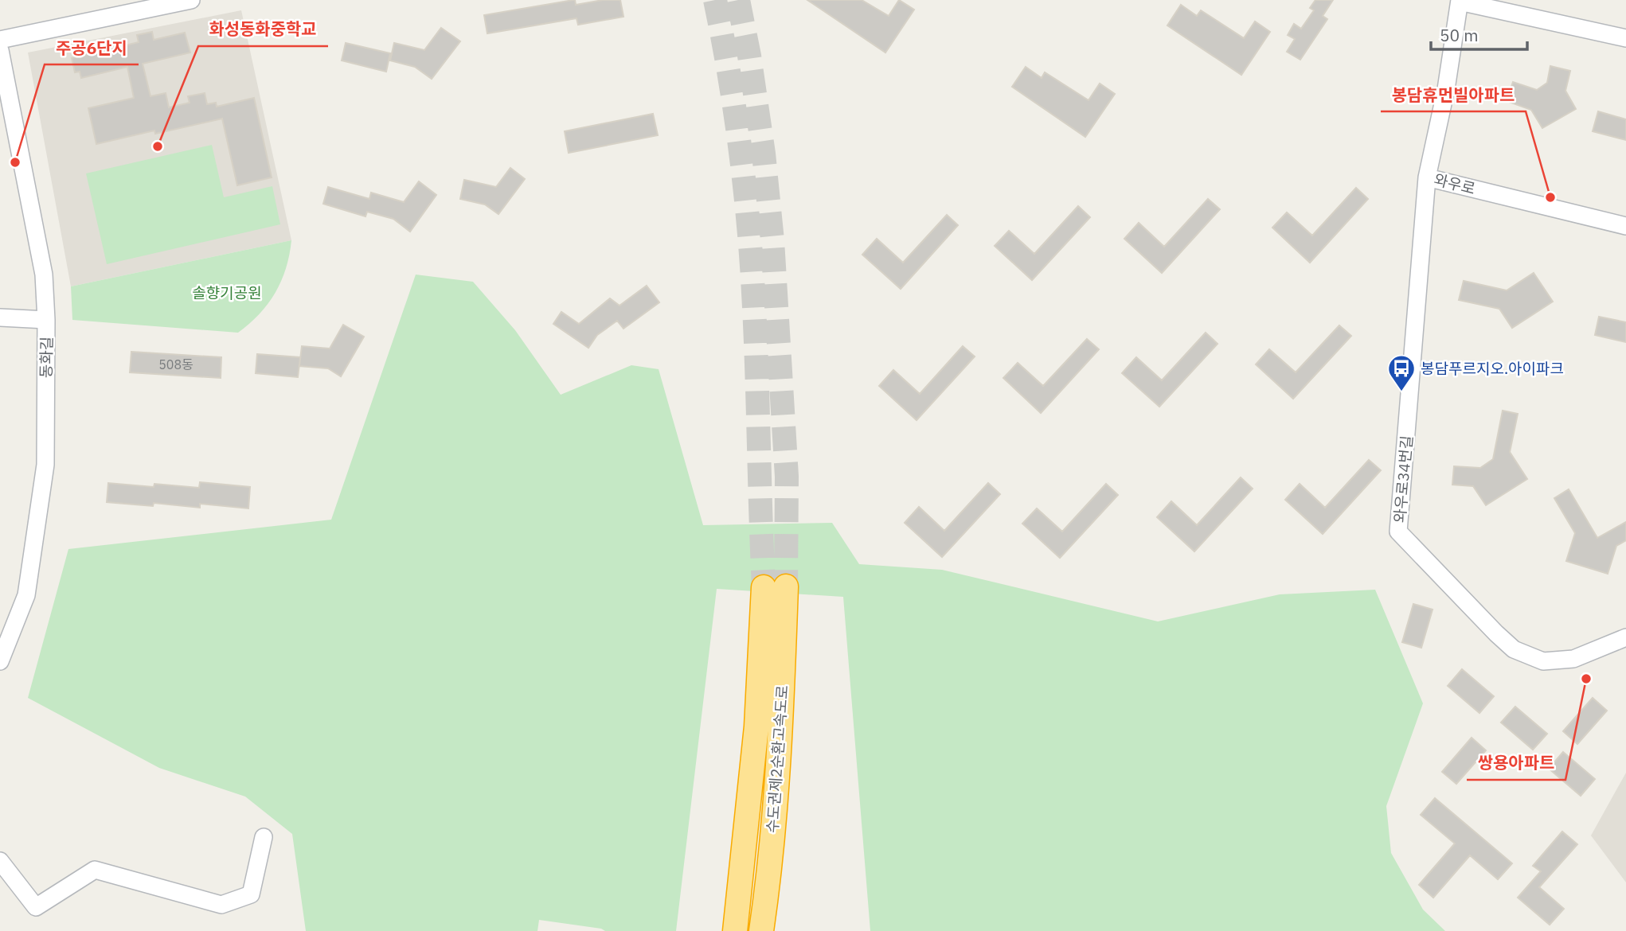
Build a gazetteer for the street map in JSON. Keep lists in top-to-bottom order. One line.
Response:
{"streets":{"highway":["수도권제2순환고속도로"],"street":["와우로","동화길","와우로34번길"]},"crossings":[["와우로","와우로34번길"]],"parks":["솔향기공원"],"places":{"other":["화성동화중학교","주공6단지","봉담휴먼빌아파트","쌍용아파트"],"bus stop":["봉담푸르지오.아이파크"]},"house_numbers":["508동"],"scale_bar":"50 m"}
